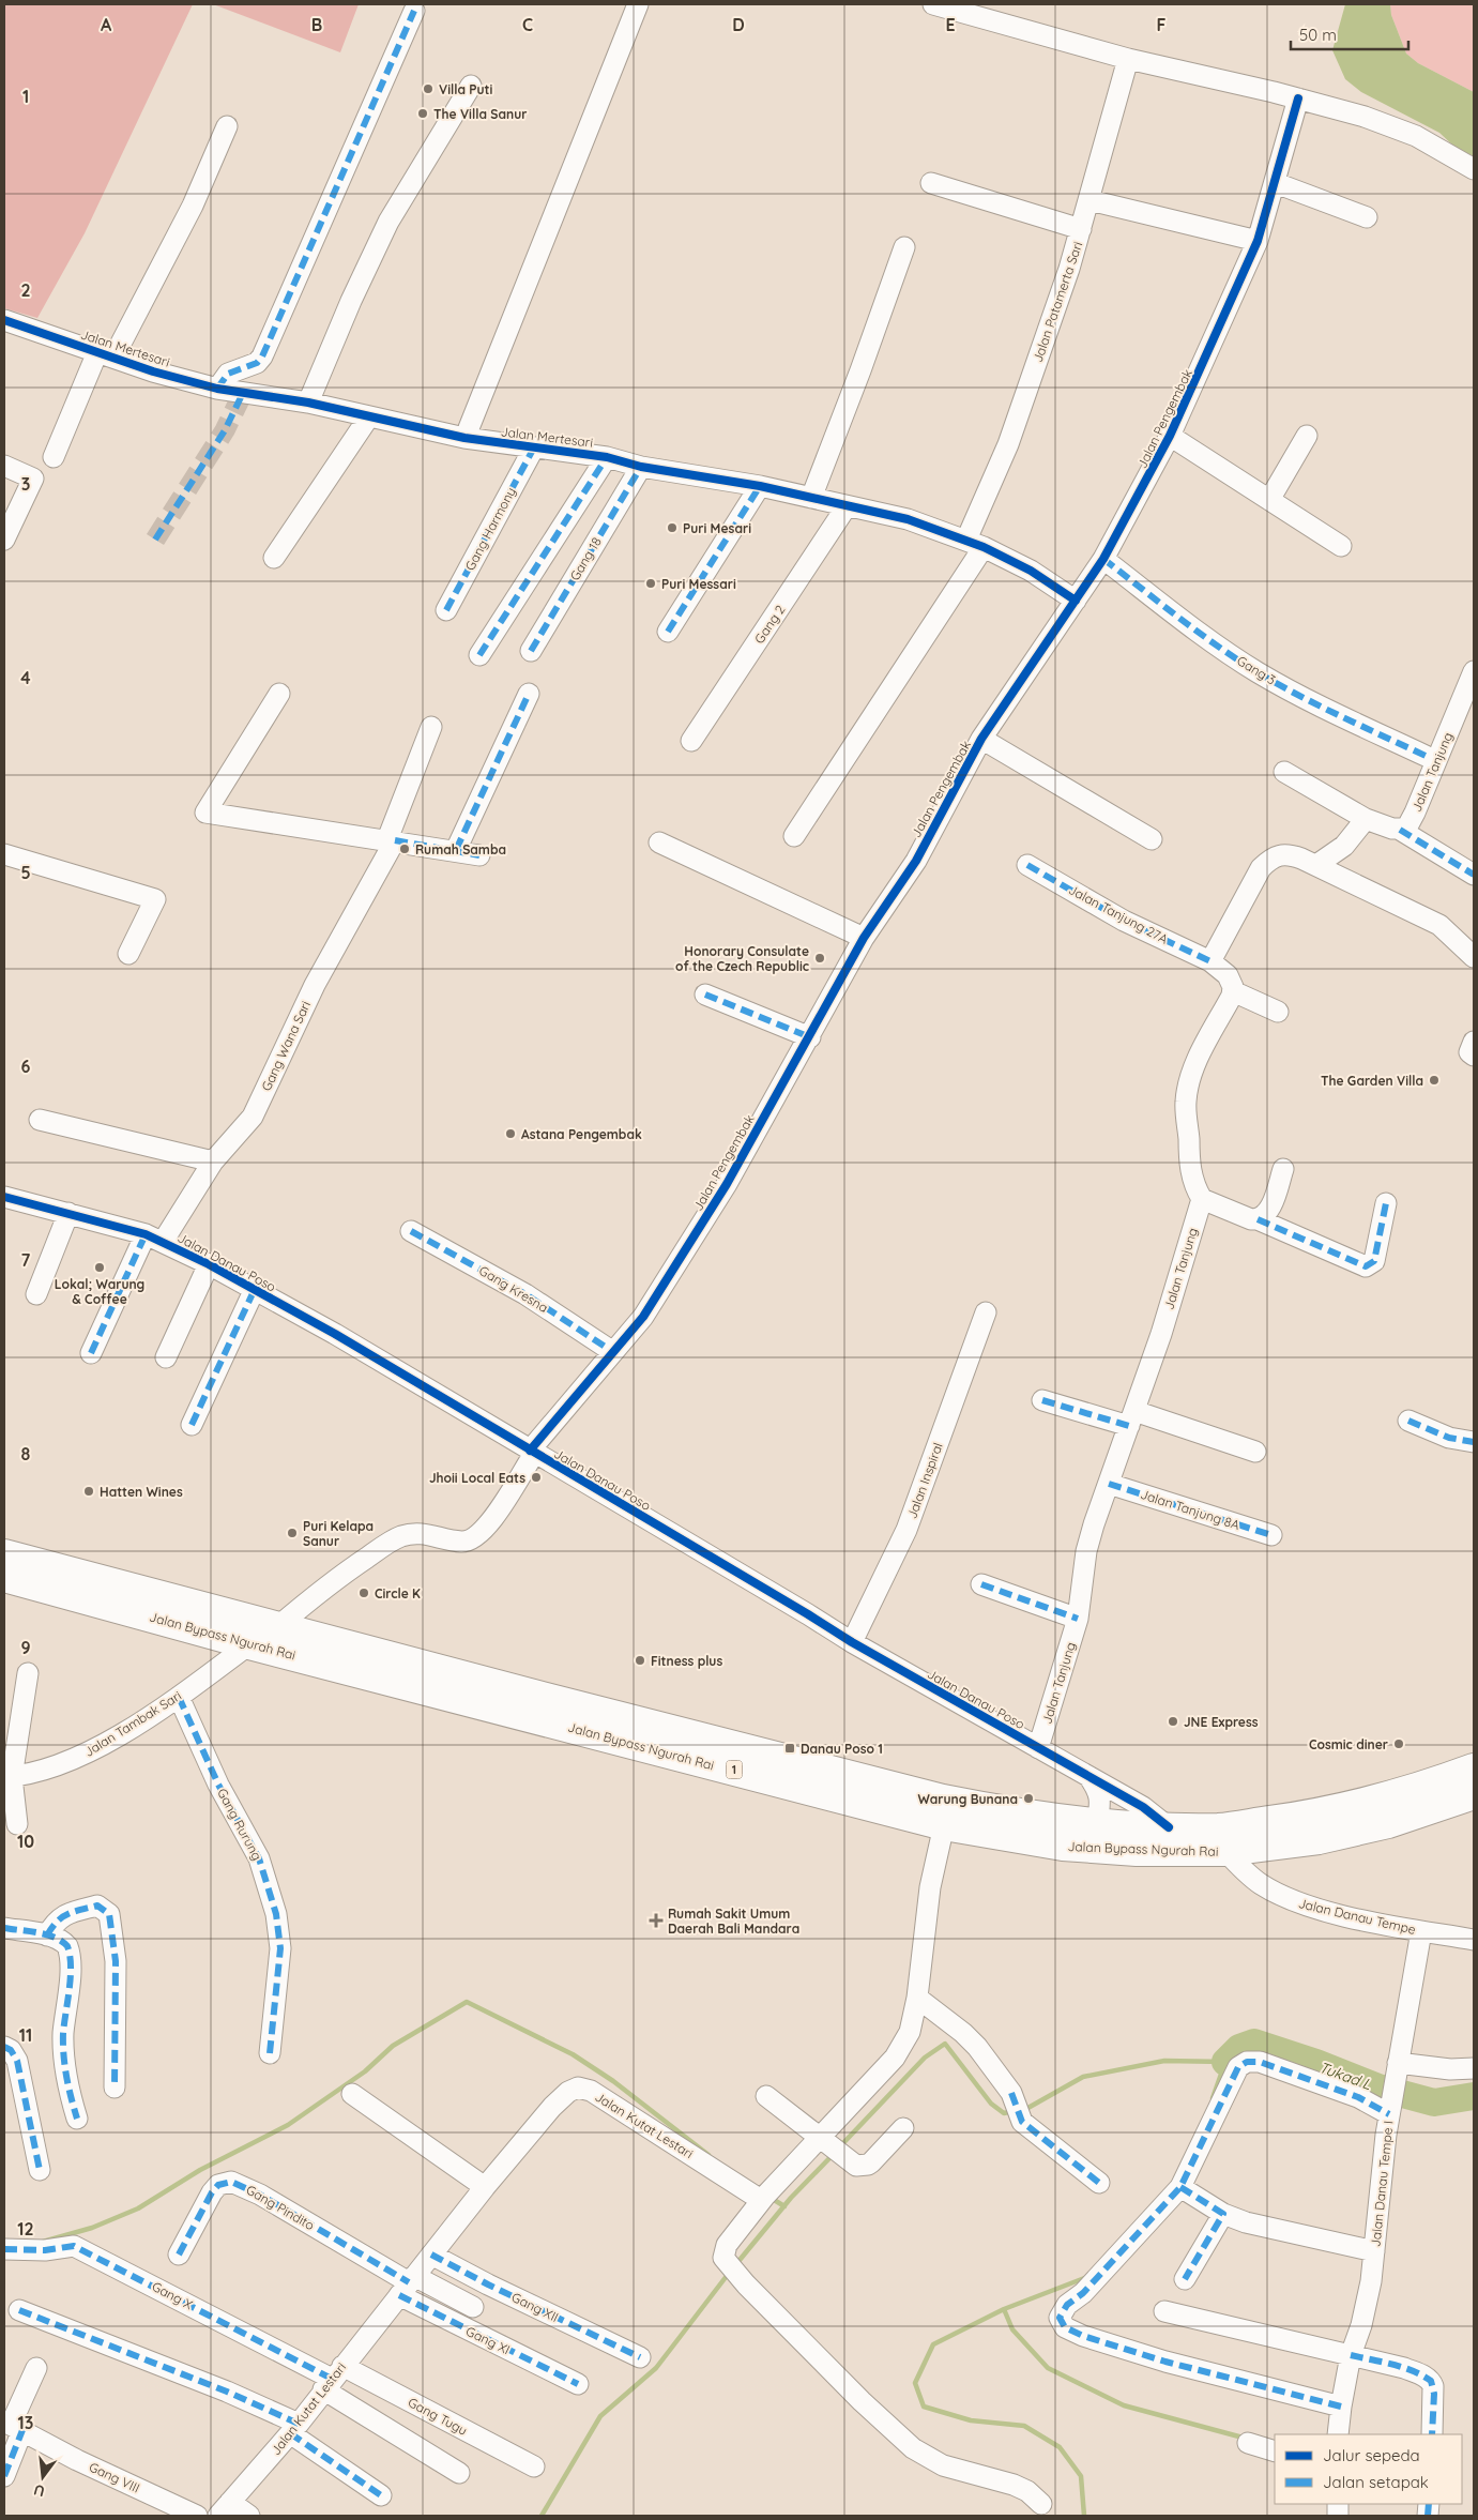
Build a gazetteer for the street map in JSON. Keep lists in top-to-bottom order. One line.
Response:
{"streets":{"highway":["Jalan Bypass Ngurah Rai","1"],"street":["Jalan Patamerta Sari","Jalan Mertesari","Jalan Pengembak","Gang Harmony","Gang 18","Gang 2","Gang 3","Jalan Tanjung","Jalan Tanjung 27A","Gang Wana Sari","Jalan Danau Poso","Gang Kresna","Jalan Inspiral","Jalan Tanjung 8A","Jalan Tambak Sari","Gang Rurung","Jalan Danau Tempe","Jalan Kutat Lestari","Jalan Danau Tempe I","Gang Pindito","Gang X","Gang XII","Gang XI","Gang Tugu","Gang VIII"]},"crossings":[["Jalan Patamerta Sari","Jalan Mertesari"],["Jalan Mertesari","Jalan Pengembak"],["Jalan Mertesari","Gang Harmony"],["Jalan Mertesari","Gang 18"],["Jalan Mertesari","Gang 2"],["Jalan Pengembak","Gang 3"],["Jalan Pengembak","Jalan Danau Poso"],["Jalan Pengembak","Gang Kresna"],["Jalan Pengembak","Jalan Bypass Ngurah Rai"],["Jalan Tanjung","Jalan Danau Poso"],["Jalan Tanjung","Jalan Tanjung 8A"],["Gang Wana Sari","Jalan Danau Poso"],["Jalan Danau Poso","Jalan Inspiral"],["Jalan Danau Poso","Jalan Bypass Ngurah Rai"],["Jalan Bypass Ngurah Rai","Jalan Tambak Sari"],["Jalan Bypass Ngurah Rai","Jalan Danau Tempe"],["Jalan Tambak Sari","Gang Rurung"],["Jalan Danau Tempe","Jalan Danau Tempe I"],["Jalan Kutat Lestari","Gang Pindito"],["Jalan Kutat Lestari","Gang X"],["Jalan Kutat Lestari","Gang XII"],["Jalan Kutat Lestari","Gang XI"],["Jalan Kutat Lestari","Gang Tugu"],["Gang Pindito","Gang XI"],["Gang X","Gang Tugu"]],"water":["Tukad L"],"places":{"other":["Villa Puti","The Villa Sanur","Puri Mesari","Puri Messari","Rumah Samba","Honorary Consulate of the Czech Republic","The Garden Villa","Astana Pengembak","Lokal; Warung & Coffee","Jhoii Local Eats","Hatten Wines","Puri Kelapa Sanur","Circle K","Fitness plus","JNE Express","Cosmic diner","Warung Bunana"],"transit":["Danau Poso 1"],"health":["Rumah Sakit Umum Daerah Bali Mandara"]},"legend":["Jalur sepeda","Jalan setapak"],"scale_bar":"50 m","north":"bottom","grid":{"columns":["A","B","C","D","E","F"],"rows":["1","2","3","4","5","6","7","8","9","10","11","12","13"]}}
